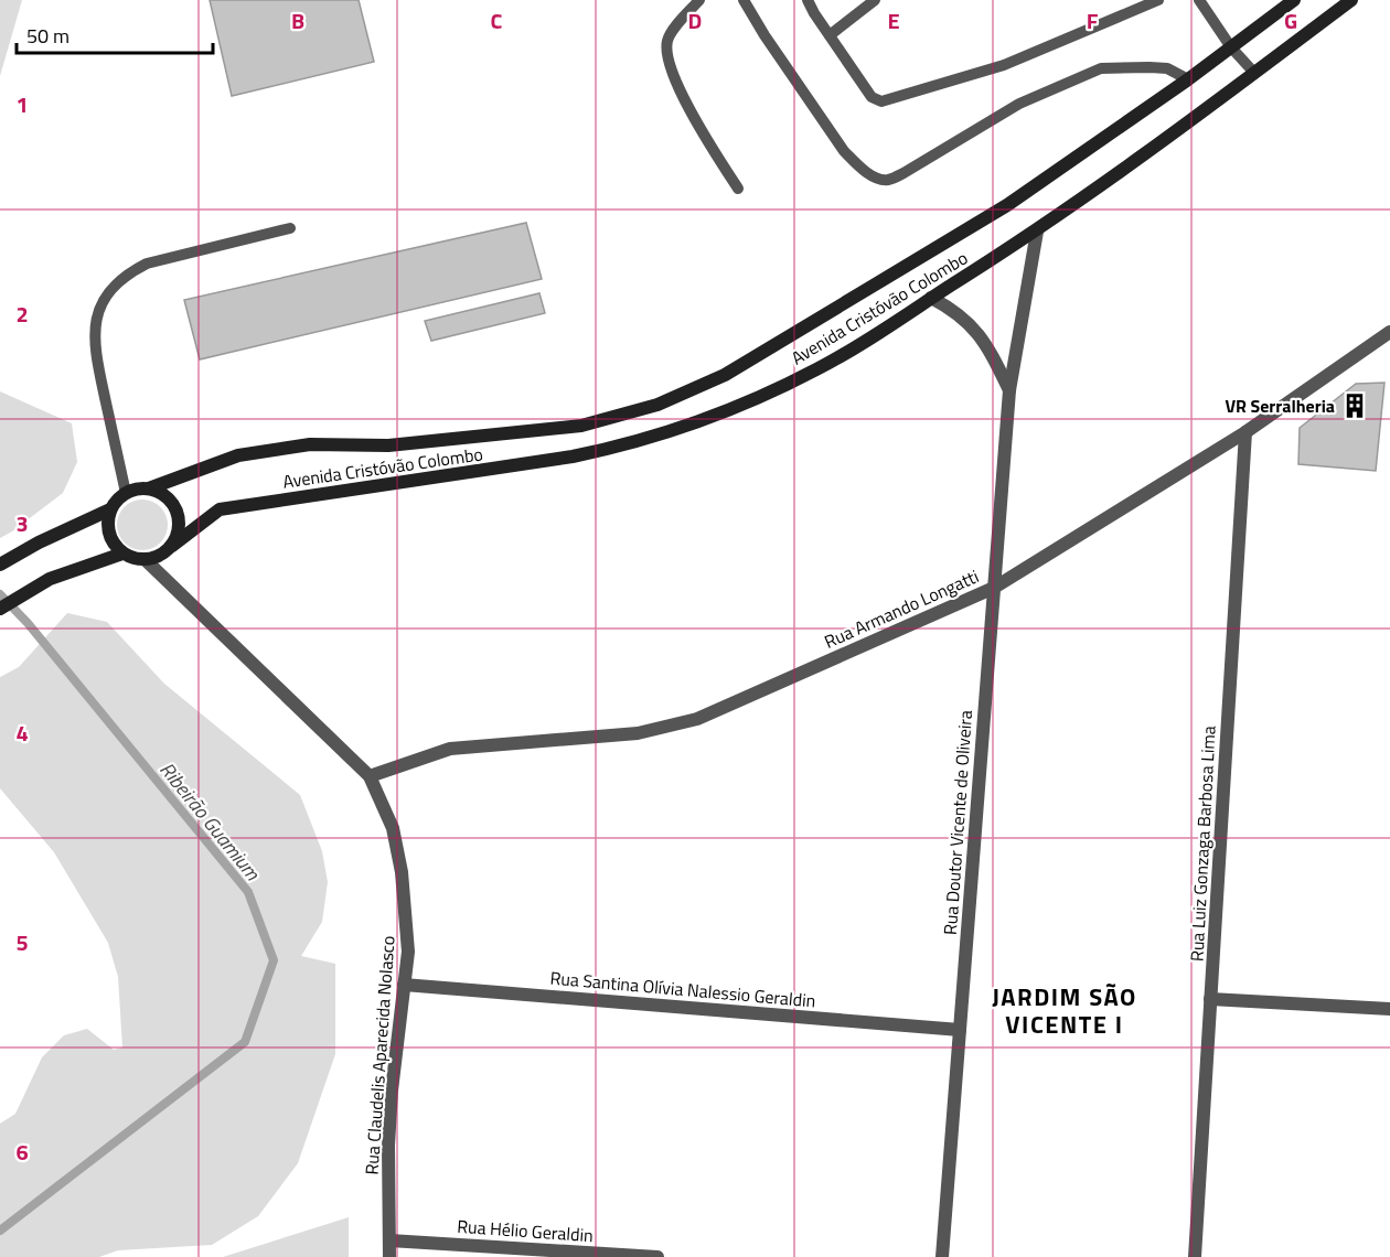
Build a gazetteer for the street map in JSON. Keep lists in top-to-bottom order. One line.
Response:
{"streets":{"main road":["Avenida Cristóvão Colombo"],"street":["Rua Armando Longatti","Rua Doutor Vicente de Oliveira","Rua Luiz Gonzaga Barbosa Lima","Rua Santina Olívia Nalessio Geraldin","Rua Claudelis Aparecida Nolasco","Rua Hélio Geraldin"]},"crossings":[["Avenida Cristóvão Colombo","Rua Doutor Vicente de Oliveira"],["Avenida Cristóvão Colombo","Rua Claudelis Aparecida Nolasco"],["Rua Armando Longatti","Rua Doutor Vicente de Oliveira"],["Rua Armando Longatti","Rua Luiz Gonzaga Barbosa Lima"],["Rua Armando Longatti","Rua Claudelis Aparecida Nolasco"],["Rua Doutor Vicente de Oliveira","Rua Santina Olívia Nalessio Geraldin"],["Rua Santina Olívia Nalessio Geraldin","Rua Claudelis Aparecida Nolasco"],["Rua Claudelis Aparecida Nolasco","Rua Hélio Geraldin"]],"districts":["JARDIM SÃO VICENTE I"],"water":["Ribeirão Guamium"],"places":{"building":["VR Serralheria"]},"scale_bar":"50 m","grid":{"columns":["B","C","D","E","F","G"],"rows":["1","2","3","4","5","6"]}}
